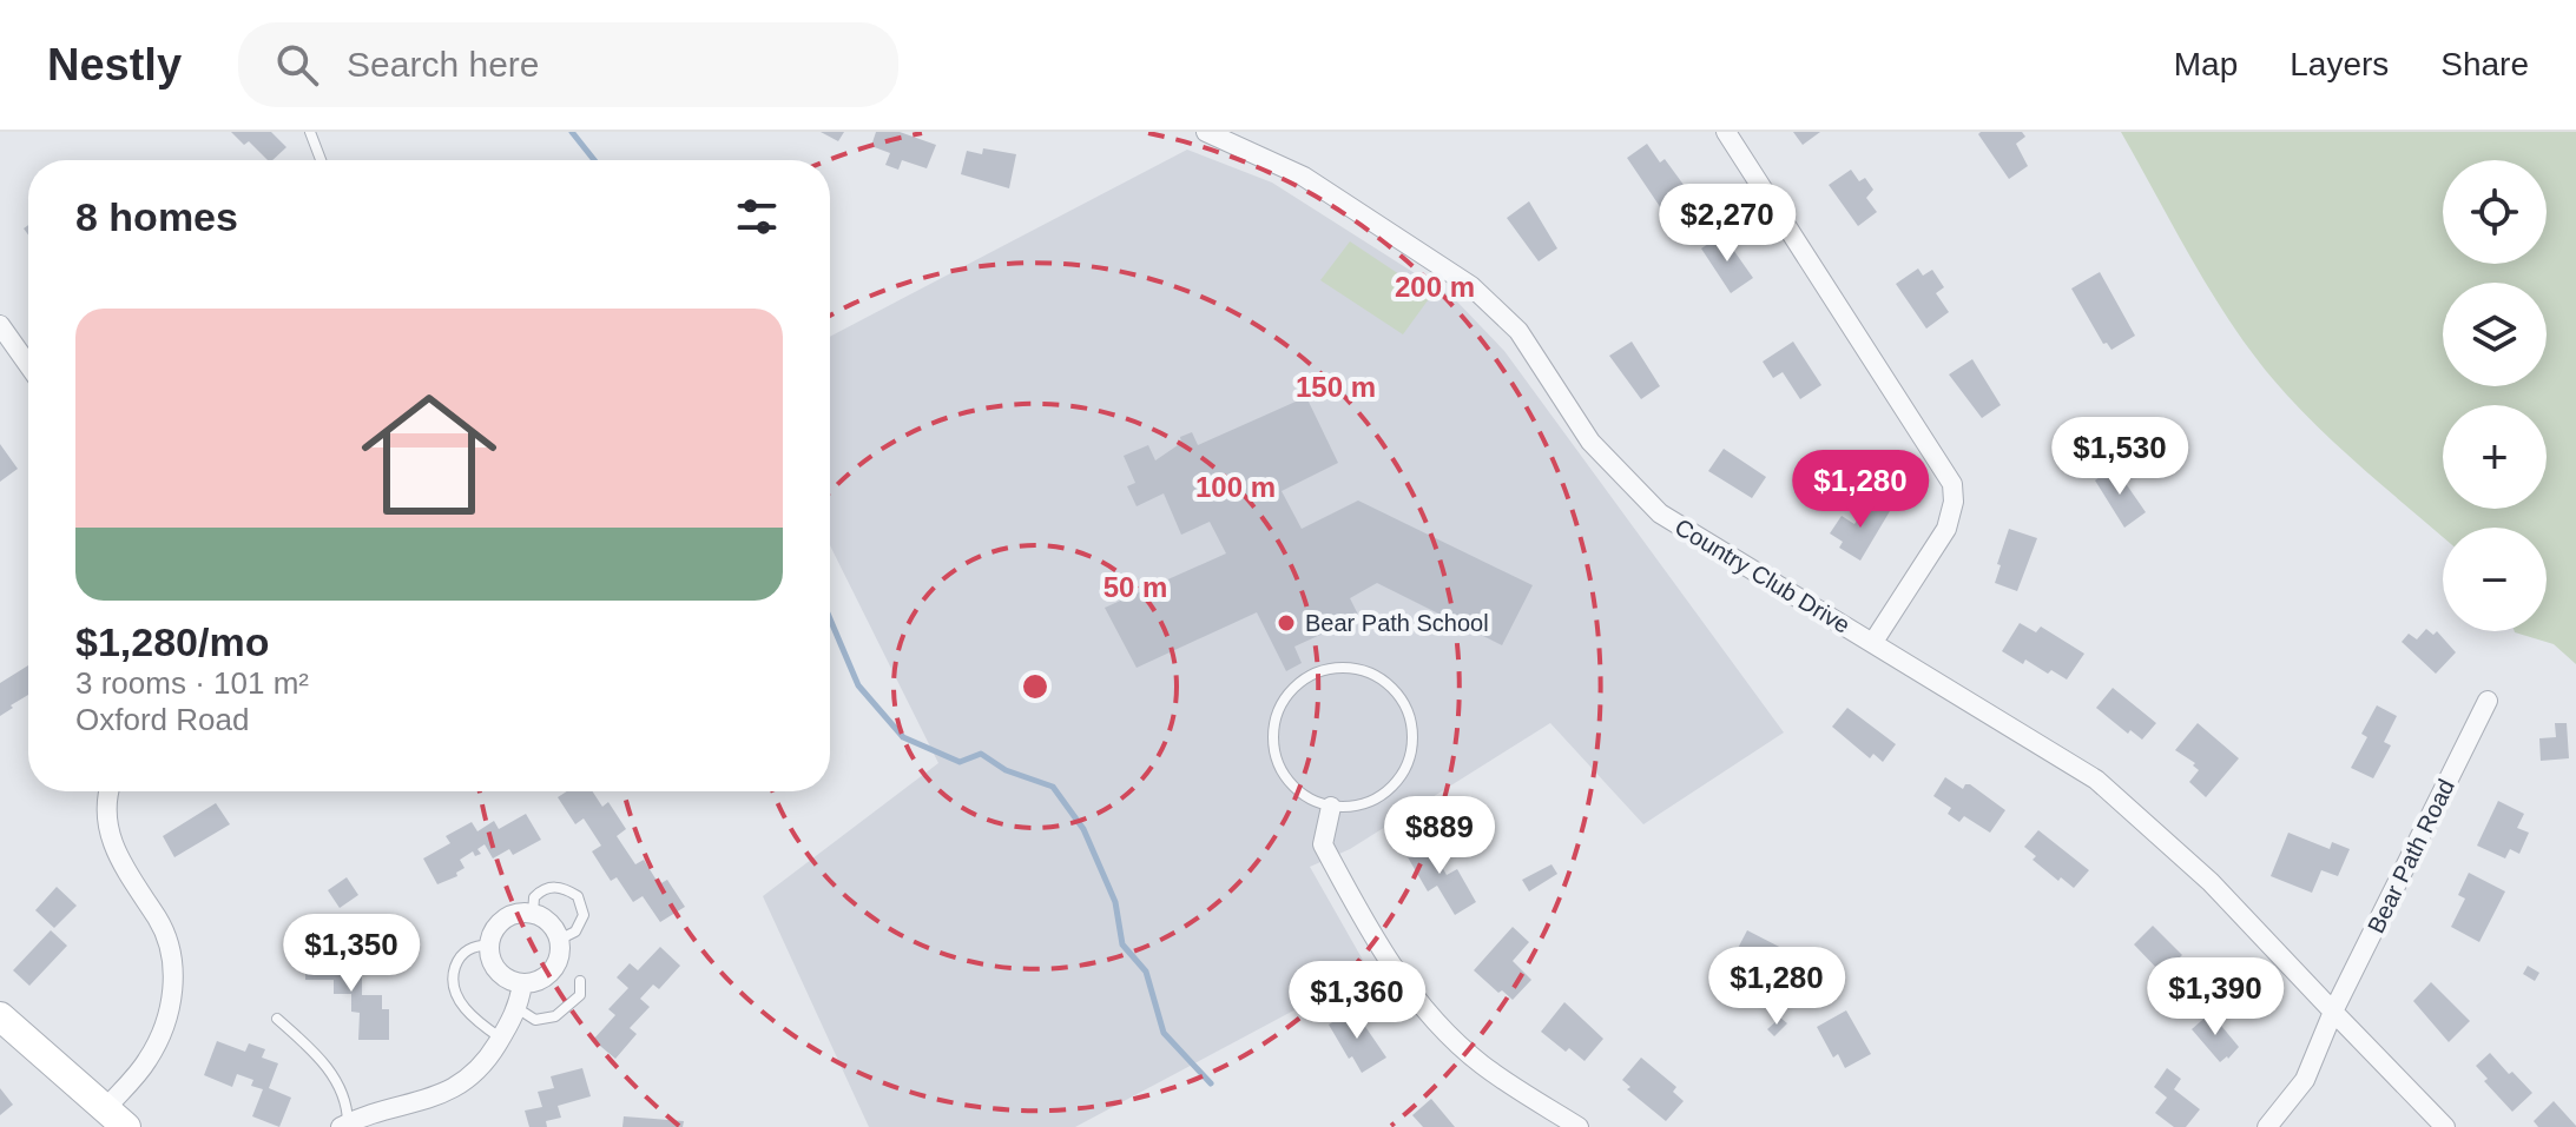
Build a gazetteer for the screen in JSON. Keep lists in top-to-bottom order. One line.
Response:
{"streets":{"street":["Country Club Drive","Bear Path Road"]},"crossings":[["Country Club Drive","Bear Path Road"]],"places":["Bear Path School"],"page":{"header":"Nestly","search":"Search here","nav":["Map","Layers","Share"],"map_buttons":["+","−"],"heading":"8 homes","price":["$2,270","$1,530","$1,280","$889","$1,350","$1,280","$1,390","$1,360"],"list":[{"name":"$1,280/mo","note":"3 rooms · 101 m² · Oxford Road"}]},"rings":["200 m","150 m","100 m","50 m"]}
